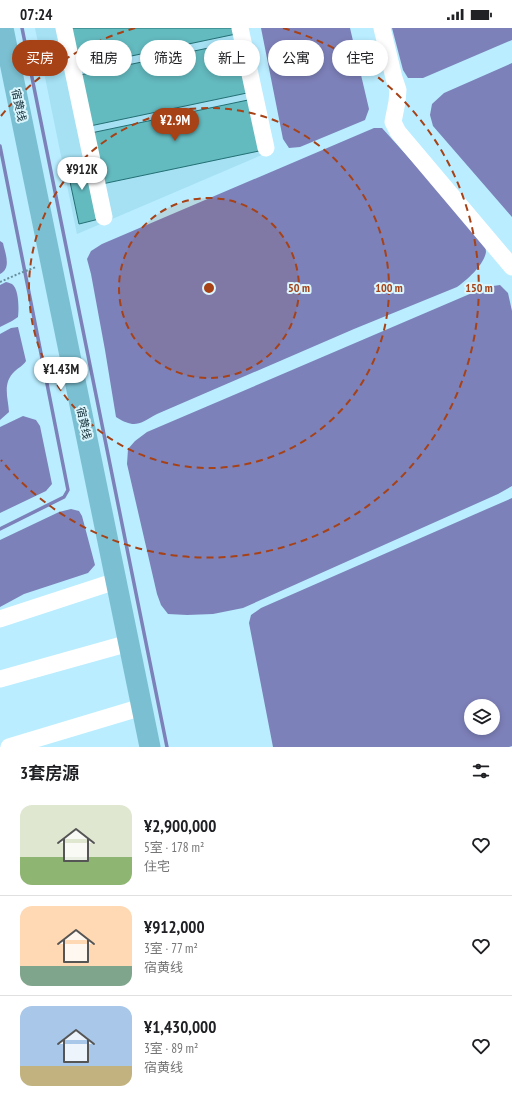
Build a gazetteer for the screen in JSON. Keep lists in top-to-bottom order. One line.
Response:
{"streets":{"main road":["宿黄线"]},"page":{"status":"07:24","chip":["买房","租房","筛选","新上","公寓","住宅"],"price":["¥2.9M","¥912K","¥1.43M"],"heading":"3套房源","list":[{"name":"¥2,900,000","note":"5室 · 178 m² · 住宅"},{"name":"¥912,000","note":"3室 · 77 m² · 宿黄线"},{"name":"¥1,430,000","note":"3室 · 89 m² · 宿黄线"}]},"rings":["50 m","100 m","150 m"]}
